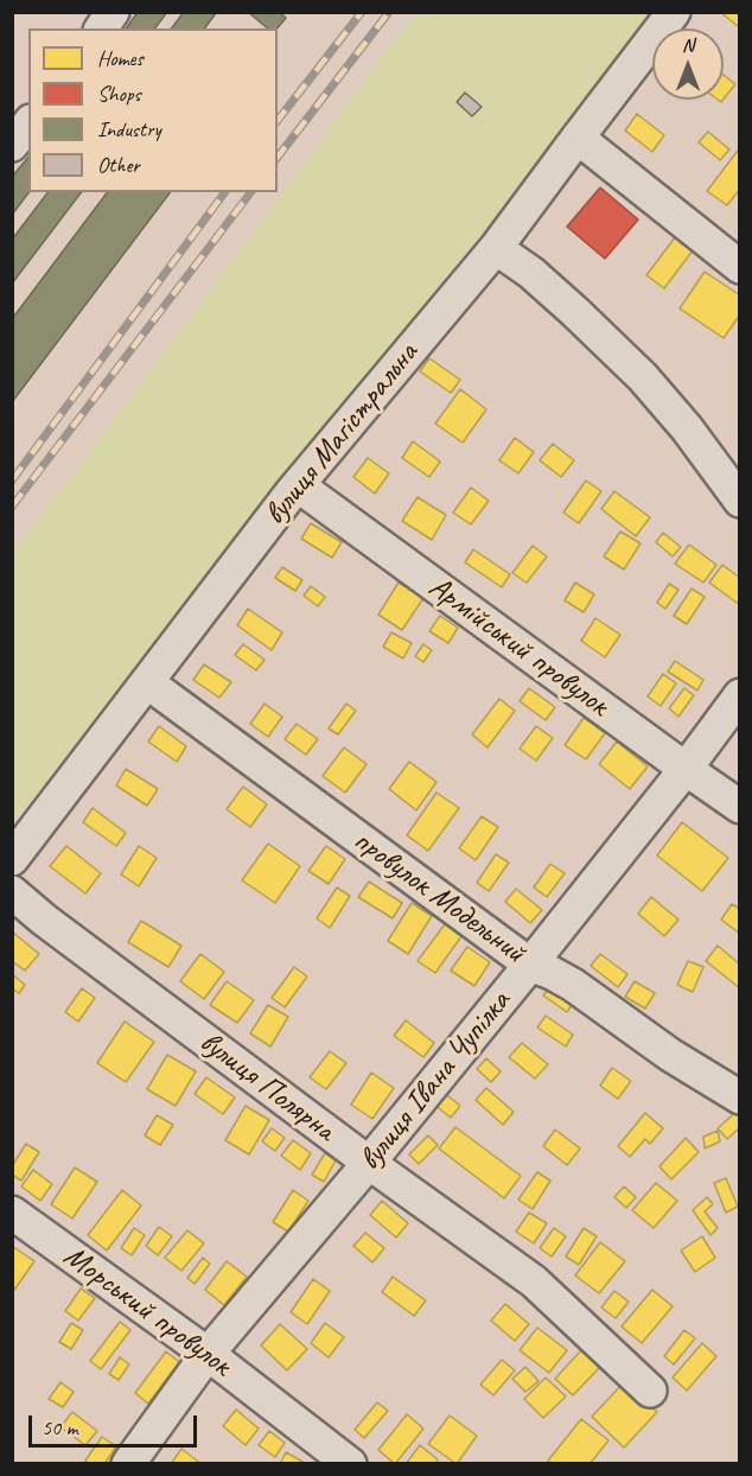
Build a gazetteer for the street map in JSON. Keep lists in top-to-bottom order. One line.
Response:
{"streets":{"street":["вулиця Магістральна","Армійський провулок","провулок Модельний","вулиця Івана Чупілка","вулиця Полярна","Морський провулок"]},"crossings":[["вулиця Магістральна","Армійський провулок"],["вулиця Магістральна","провулок Модельний"],["Армійський провулок","вулиця Івана Чупілка"],["провулок Модельний","вулиця Івана Чупілка"],["вулиця Івана Чупілка","вулиця Полярна"],["вулиця Івана Чупілка","Морський провулок"]],"legend":["Homes","Shops","Industry","Other"],"scale_bar":"50 m","north":"top"}
